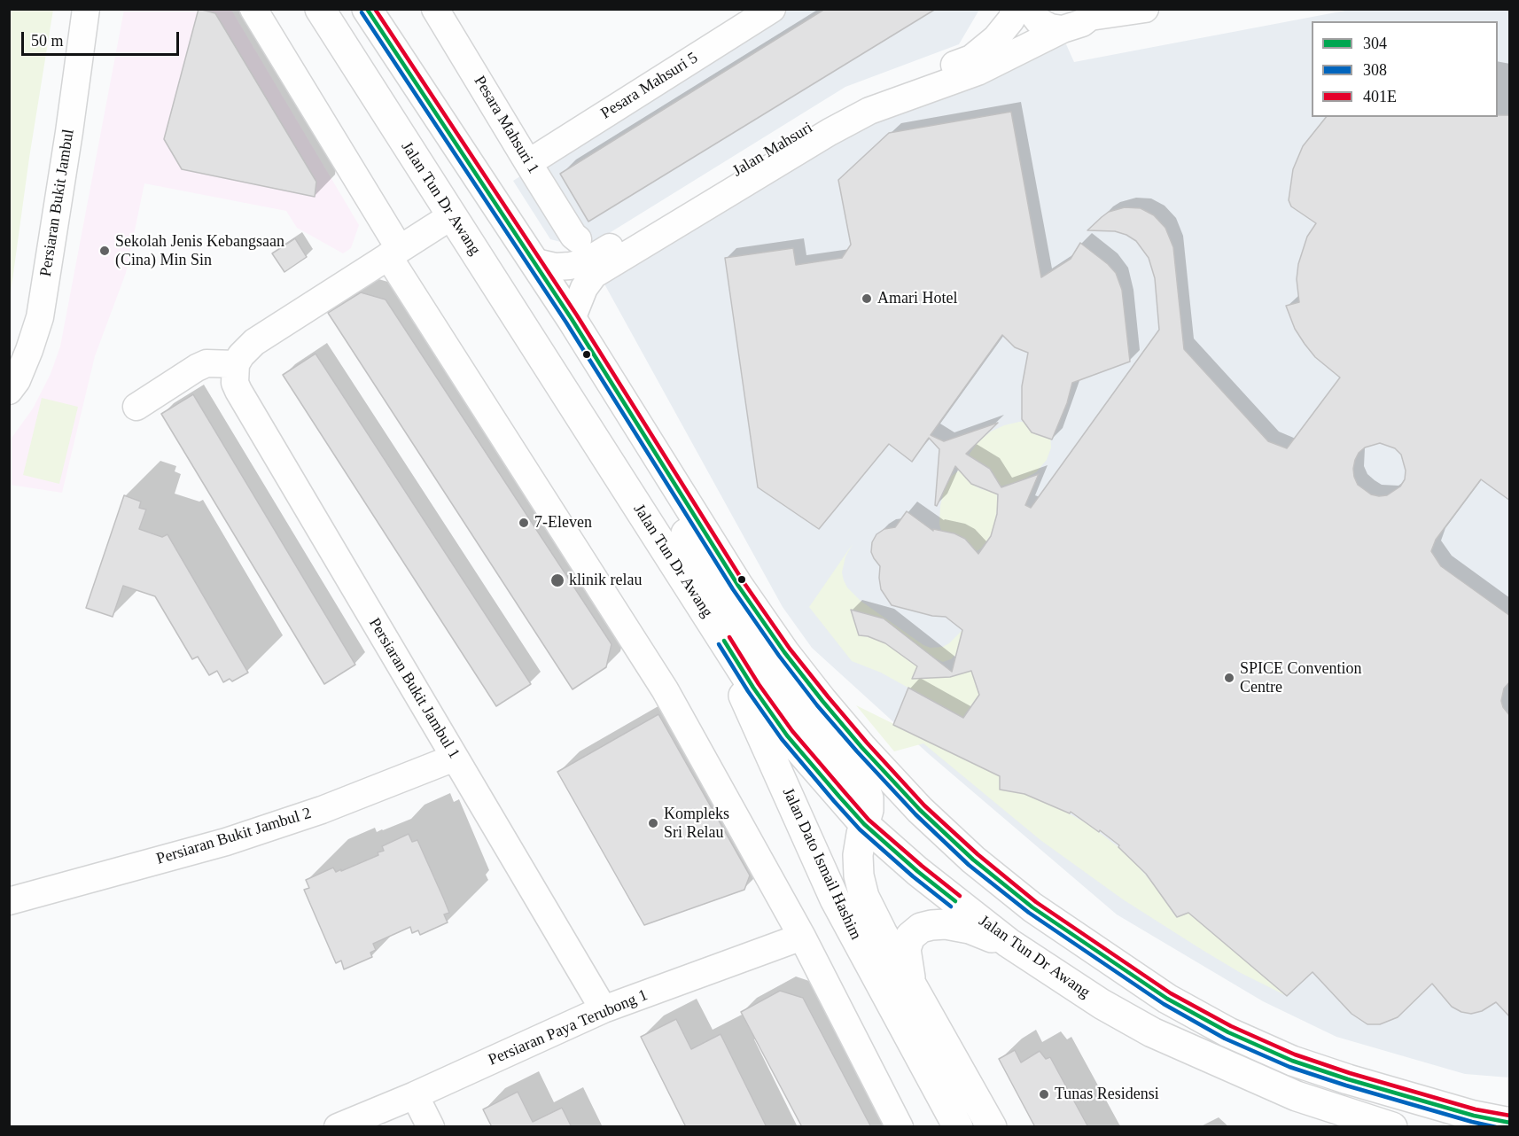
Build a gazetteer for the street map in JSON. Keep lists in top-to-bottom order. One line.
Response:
{"streets":{"main road":["Jalan Tun Dr Awang","Jalan Dato Ismail Hashim"],"street":["Pesara Mahsuri 5","Pesara Mahsuri 1","Jalan Mahsuri","Persiaran Bukit Jambul","Persiaran Bukit Jambul 1","Persiaran Bukit Jambul 2","Persiaran Paya Terubong 1"]},"crossings":[["Pesara Mahsuri 5","Pesara Mahsuri 1"],["Pesara Mahsuri 1","Jalan Mahsuri"],["Jalan Tun Dr Awang","Jalan Dato Ismail Hashim"],["Persiaran Bukit Jambul 1","Persiaran Bukit Jambul 2"],["Persiaran Bukit Jambul 1","Persiaran Paya Terubong 1"]],"places":["Sekolah Jenis Kebangsaan (Cina) Min Sin","Amari Hotel","7-Eleven","klinik relau","SPICE Convention Centre","Kompleks Sri Relau","Tunas Residensi"],"lines":["transit line 304","transit line 401E","transit line 308"],"legend":["304","308","401E"],"scale_bar":"50 m"}
